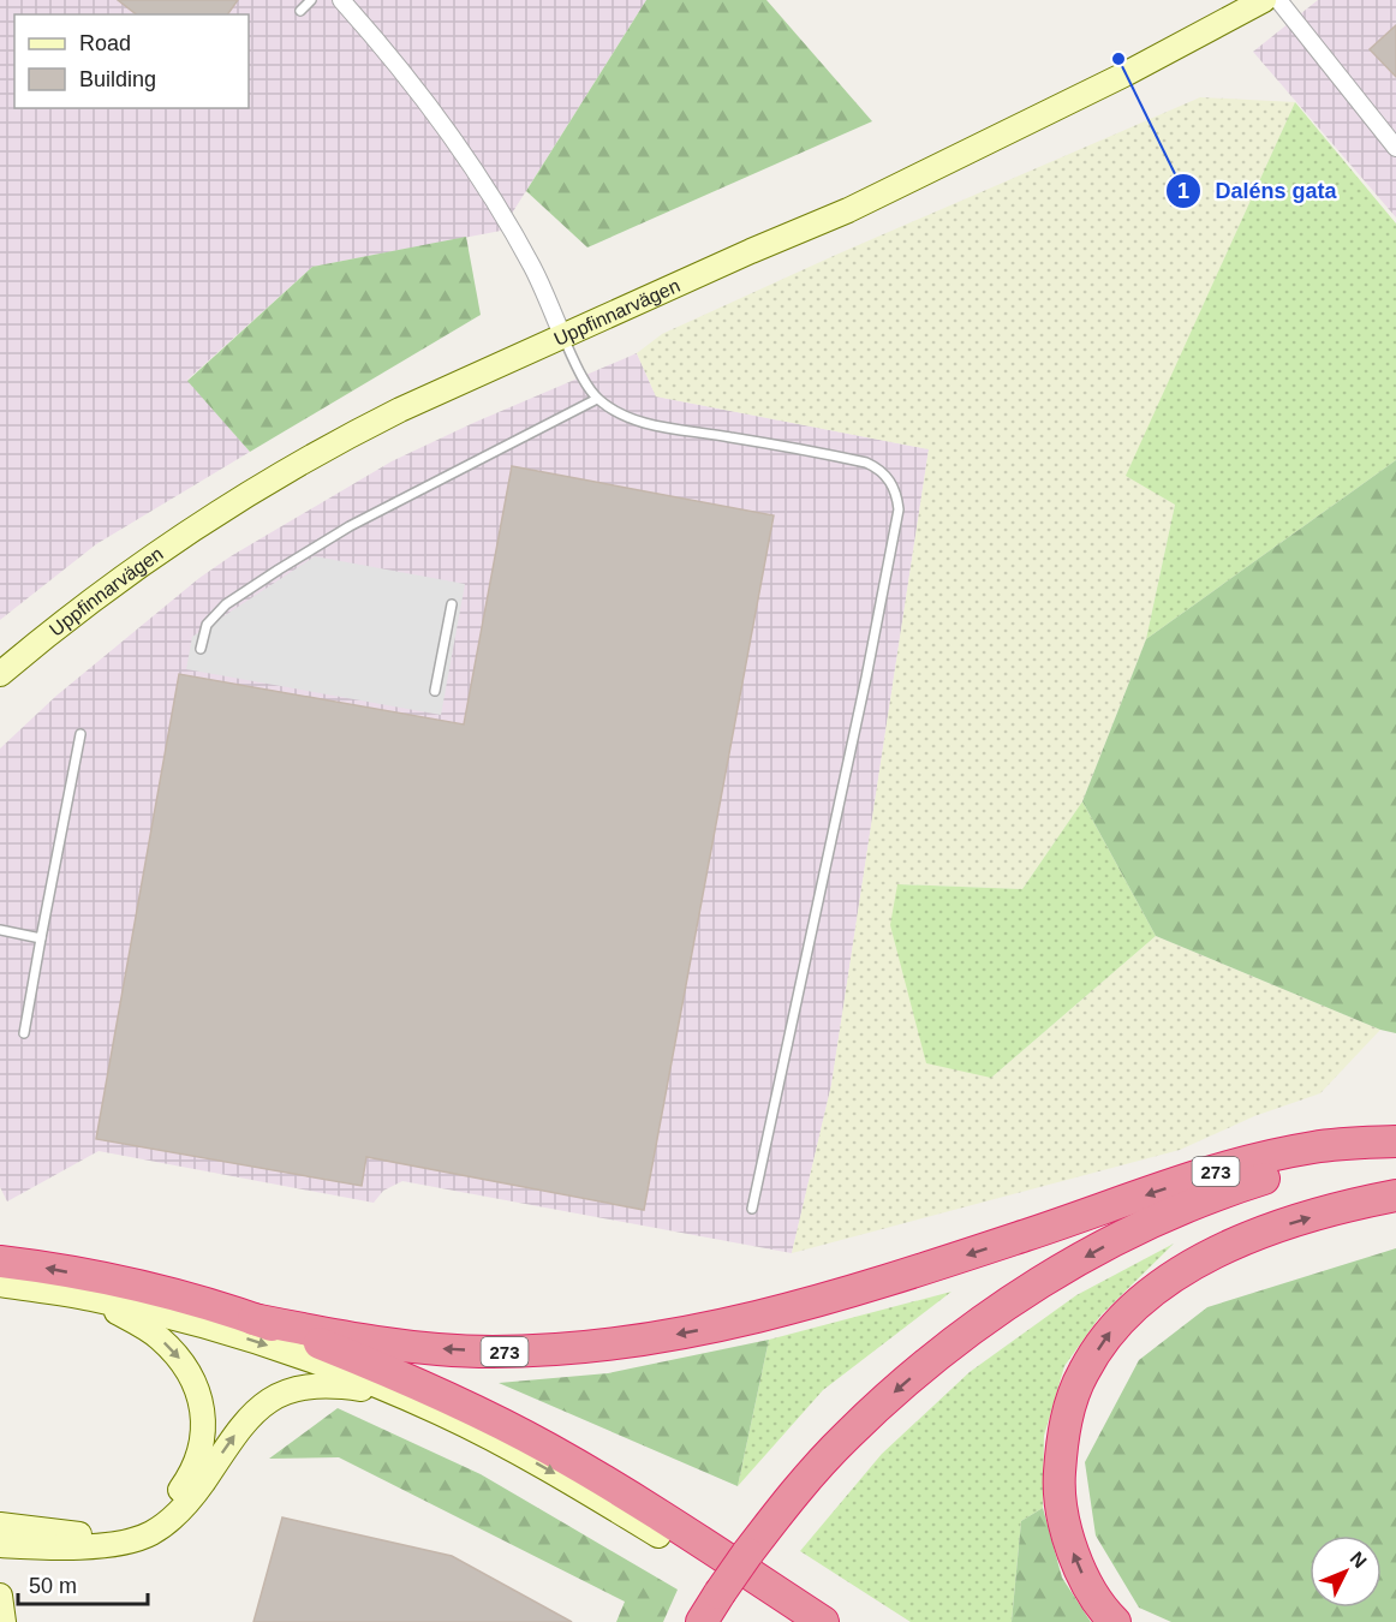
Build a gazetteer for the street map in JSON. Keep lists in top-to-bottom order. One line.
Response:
{"streets":{"highway":["273"],"main road":["Uppfinnarvägen"]},"places":["Daléns gata"],"legend":["Road","Building"],"scale_bar":"50 m","north":"top right"}
